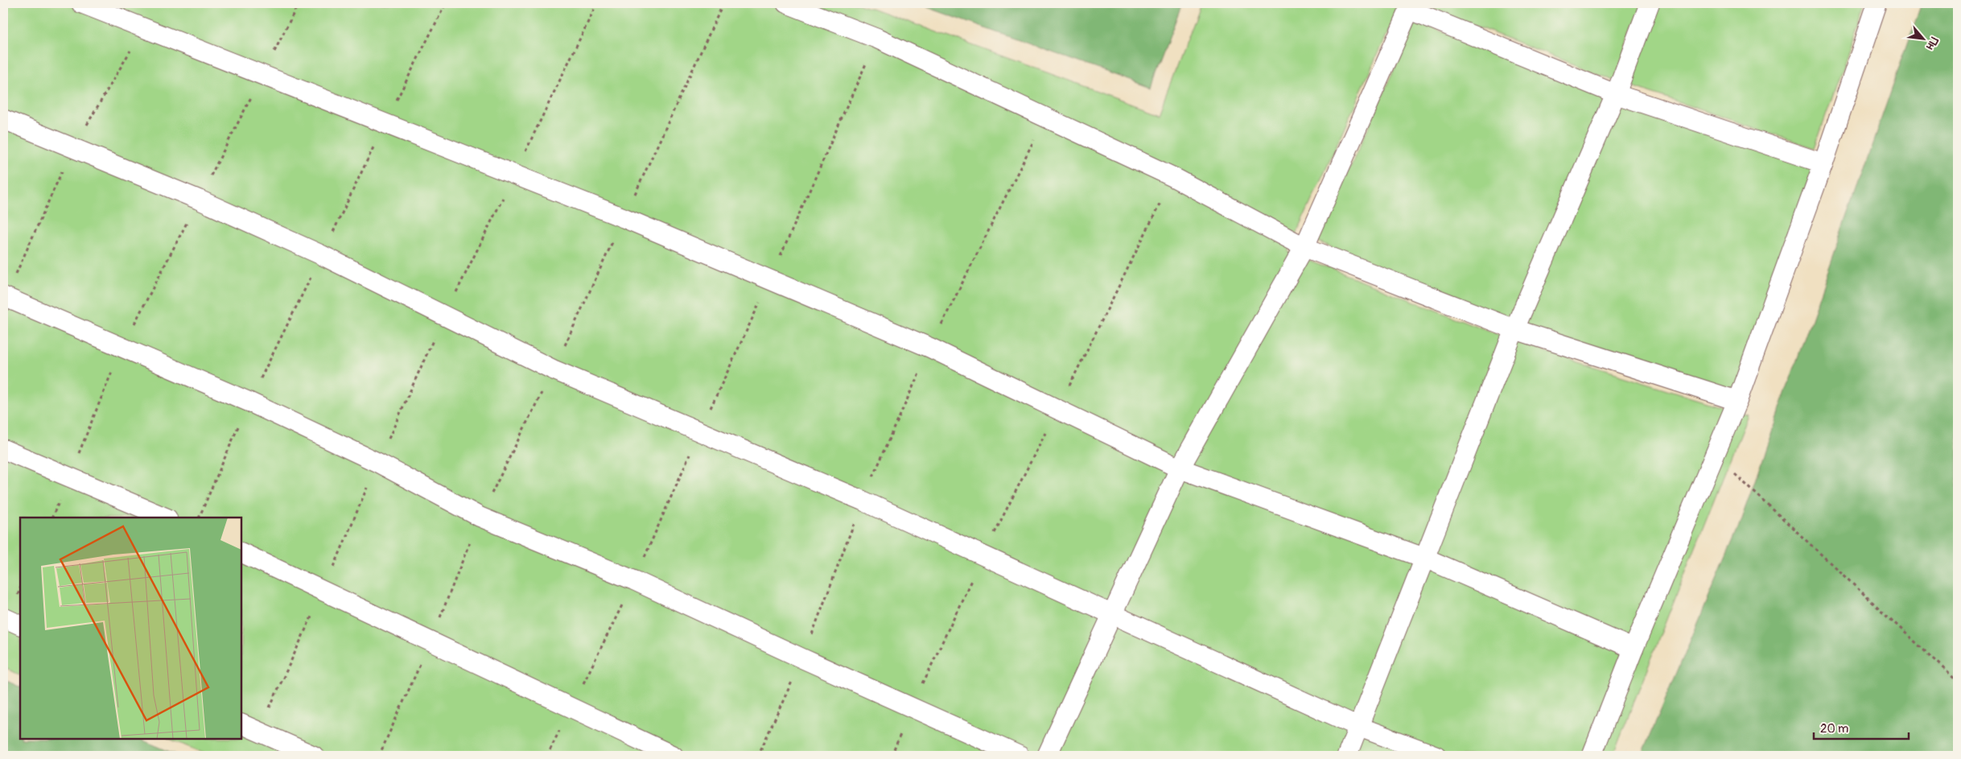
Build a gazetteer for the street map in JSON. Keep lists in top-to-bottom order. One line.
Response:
{"scale_bar":"20 m","north":"bottom right"}
